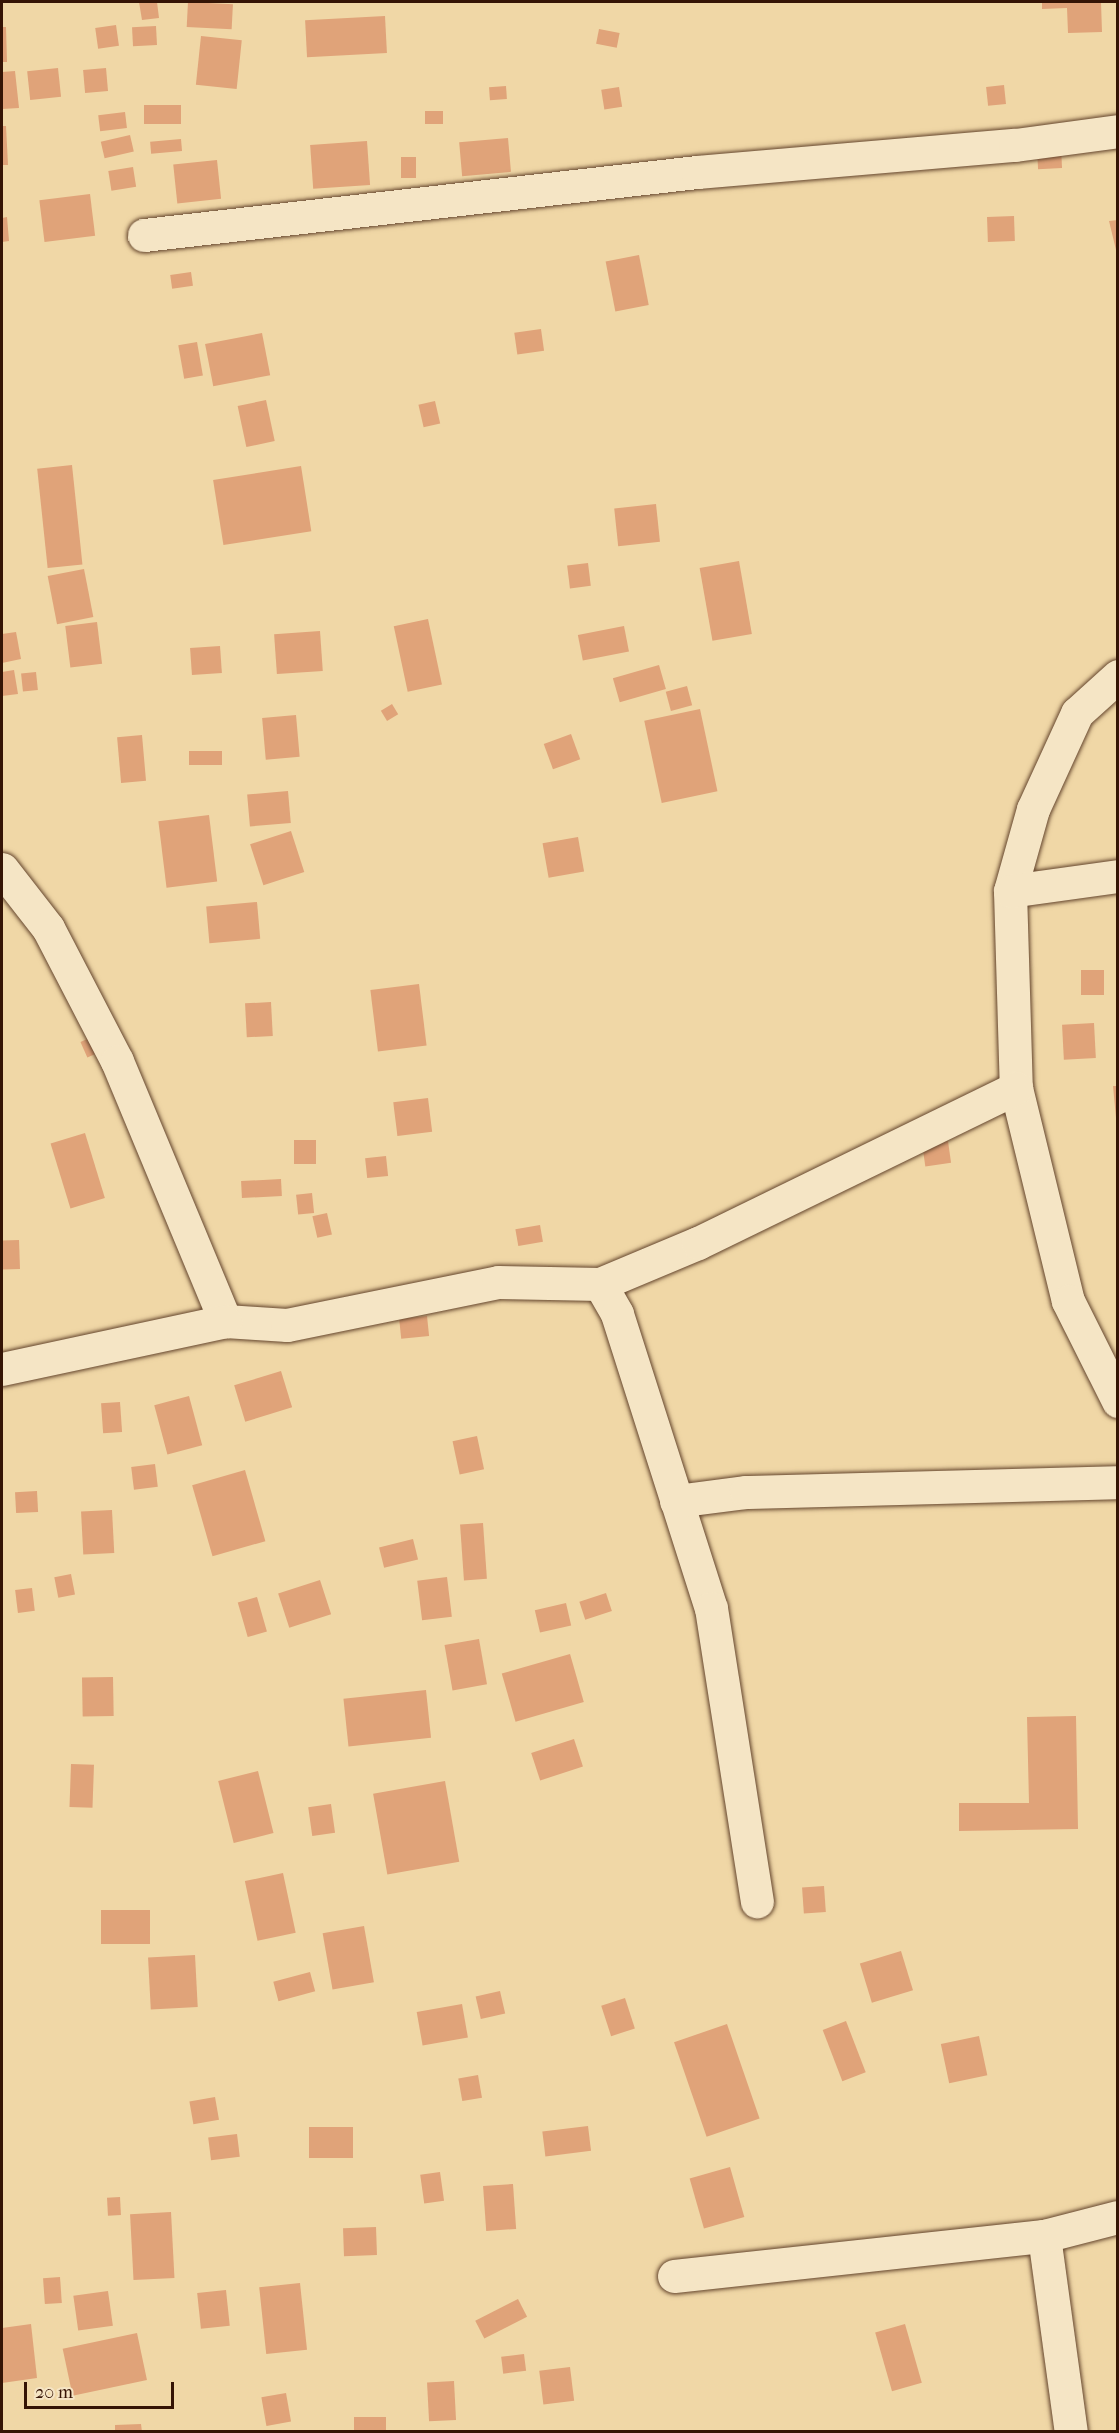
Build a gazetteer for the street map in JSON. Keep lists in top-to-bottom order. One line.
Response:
{"scale_bar":"20 m"}
